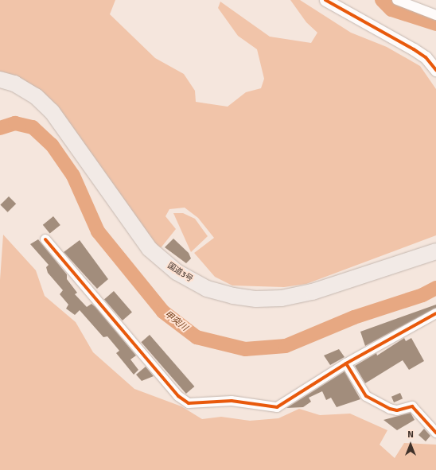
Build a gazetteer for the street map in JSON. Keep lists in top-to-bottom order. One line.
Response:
{"streets":{"highway":["国道3号"]},"water":["甲突川"],"north":"top"}
